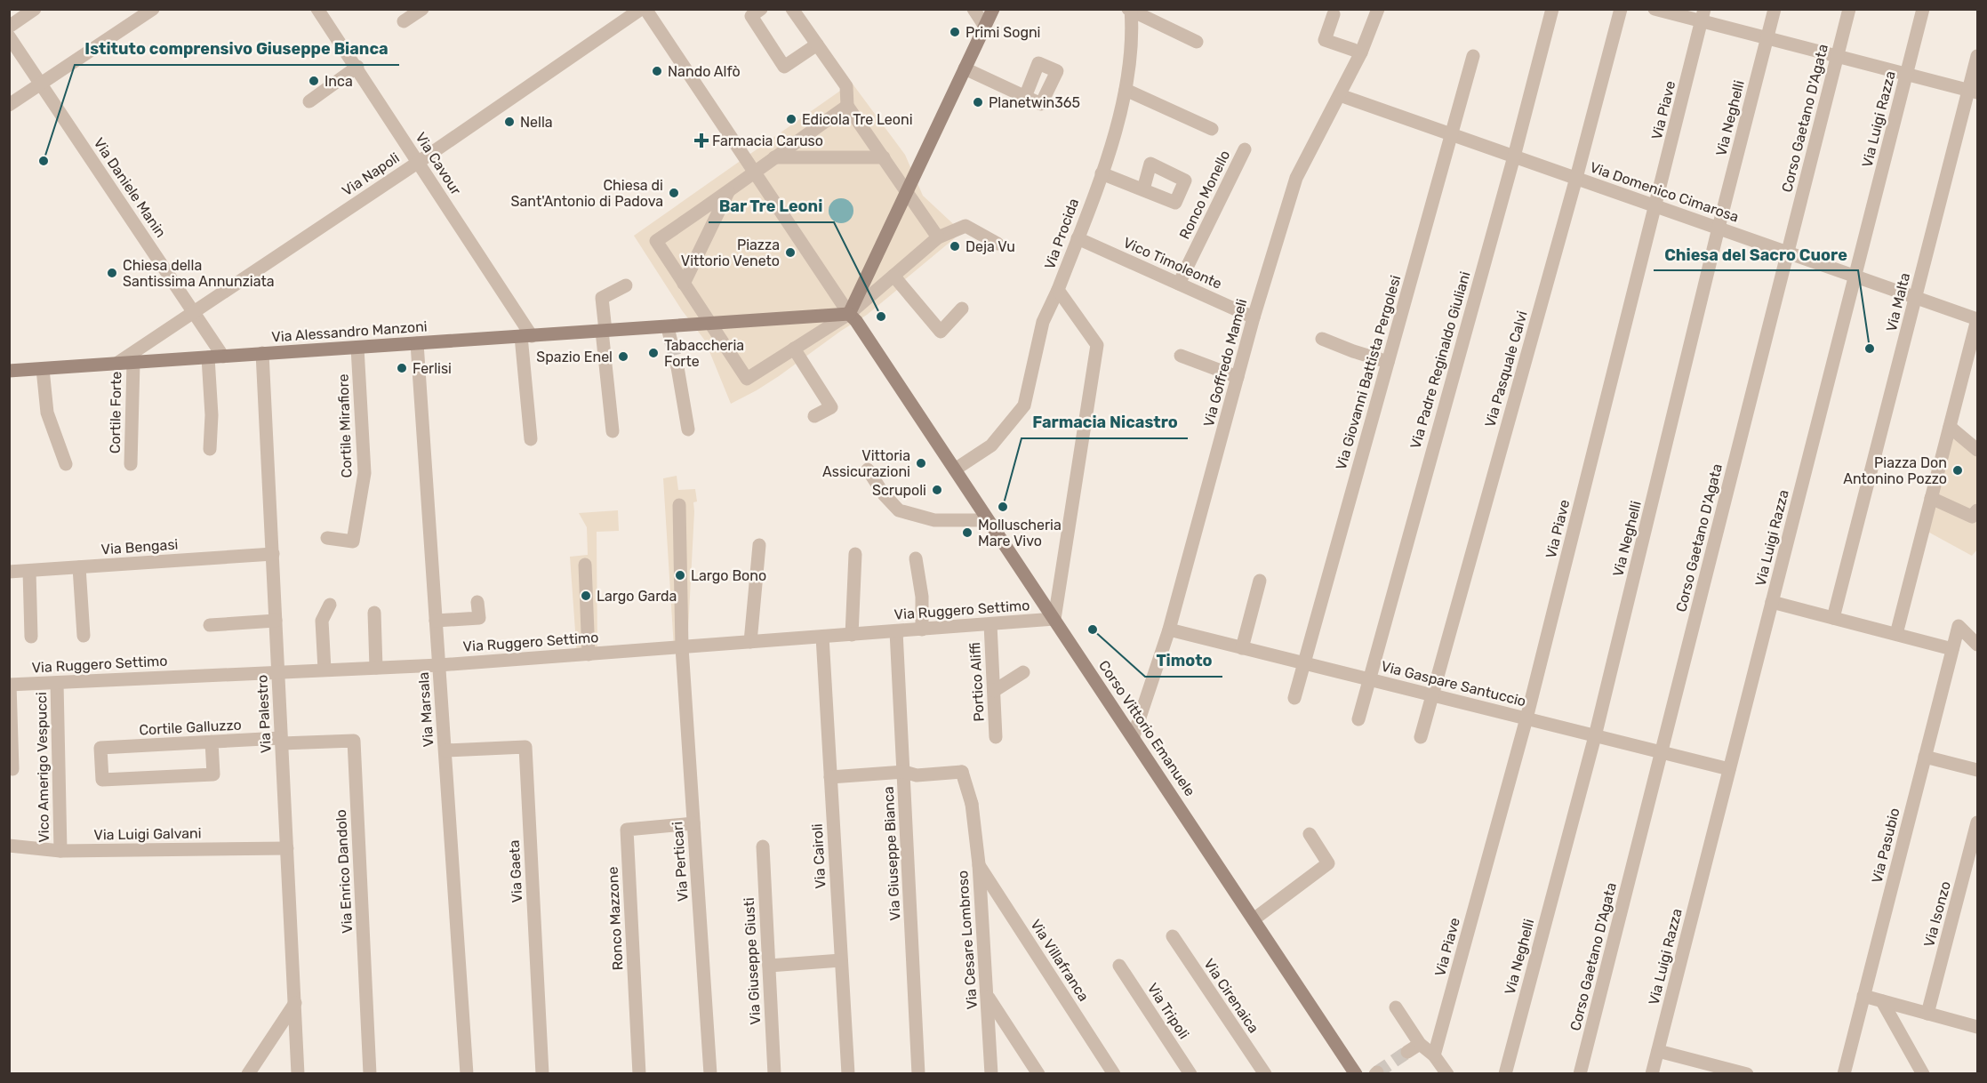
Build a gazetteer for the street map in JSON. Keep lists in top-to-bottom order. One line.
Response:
{"streets":{"main road":["Via Alessandro Manzoni","Corso Vittorio Emanuele"],"street":["Via Piave","Via Neghelli","Corso Gaetano D'Agata","Via Luigi Razza","Via Cavour","Via Napoli","Via Daniele Manin","Via Domenico Cimarosa","Ronco Monello","Via Procida","Vico Timoleonte","Via Malta","Via Padre Reginaldo Giuliani","Via Goffredo Mameli","Via Pasquale Calvi","Via Giovanni Battista Pergolesi","Cortile Forte","Cortile Mirafiore","Via Bengasi","Via Ruggero Settimo","Portico Aliffi","Via Gaspare Santuccio","Via Marsala","Via Palestro","Cortile Galluzzo","Vico Amerigo Vespucci","Via Luigi Galvani","Via Pasubio","Via Giuseppe Bianca","Via Cairoli","Via Perticari","Via Enrico Dandolo","Via Gaeta","Via Isonzo","Ronco Mazzone","Via Cesare Lombroso","Via Villafranca","Via Giuseppe Giusti","Via Cirenaica","Via Tripoli"]},"crossings":[["Via Piave","Via Domenico Cimarosa"],["Via Piave","Via Gaspare Santuccio"],["Via Neghelli","Via Domenico Cimarosa"],["Via Neghelli","Via Gaspare Santuccio"],["Corso Gaetano D'Agata","Via Domenico Cimarosa"],["Corso Gaetano D'Agata","Via Gaspare Santuccio"],["Via Luigi Razza","Via Domenico Cimarosa"],["Via Luigi Razza","Via Gaspare Santuccio"],["Via Cavour","Via Napoli"],["Via Cavour","Via Alessandro Manzoni"],["Via Napoli","Via Daniele Manin"],["Via Napoli","Via Alessandro Manzoni"],["Via Daniele Manin","Via Alessandro Manzoni"],["Via Domenico Cimarosa","Via Malta"],["Via Domenico Cimarosa","Via Padre Reginaldo Giuliani"],["Via Domenico Cimarosa","Via Goffredo Mameli"],["Via Domenico Cimarosa","Via Pasquale Calvi"],["Via Domenico Cimarosa","Via Giovanni Battista Pergolesi"],["Ronco Monello","Vico Timoleonte"],["Via Procida","Vico Timoleonte"],["Via Procida","Via Ruggero Settimo"],["Via Procida","Corso Vittorio Emanuele"],["Vico Timoleonte","Via Goffredo Mameli"],["Via Alessandro Manzoni","Cortile Forte"],["Via Alessandro Manzoni","Cortile Mirafiore"],["Via Alessandro Manzoni","Via Marsala"],["Via Alessandro Manzoni","Via Palestro"],["Via Alessandro Manzoni","Corso Vittorio Emanuele"],["Via Padre Reginaldo Giuliani","Via Gaspare Santuccio"],["Via Goffredo Mameli","Via Gaspare Santuccio"],["Via Goffredo Mameli","Corso Vittorio Emanuele"],["Via Pasquale Calvi","Via Gaspare Santuccio"],["Via Giovanni Battista Pergolesi","Via Gaspare Santuccio"],["Via Bengasi","Via Palestro"],["Via Ruggero Settimo","Portico Aliffi"],["Via Ruggero Settimo","Via Marsala"],["Via Ruggero Settimo","Via Palestro"],["Via Ruggero Settimo","Corso Vittorio Emanuele"],["Via Ruggero Settimo","Vico Amerigo Vespucci"],["Via Ruggero Settimo","Via Giuseppe Bianca"],["Via Ruggero Settimo","Via Cairoli"],["Via Ruggero Settimo","Via Perticari"],["Via Marsala","Via Gaeta"],["Via Palestro","Cortile Galluzzo"],["Via Palestro","Via Luigi Galvani"],["Via Palestro","Via Enrico Dandolo"],["Cortile Galluzzo","Via Enrico Dandolo"],["Vico Amerigo Vespucci","Via Luigi Galvani"],["Via Giuseppe Bianca","Via Cesare Lombroso"],["Via Perticari","Ronco Mazzone"],["Via Cesare Lombroso","Via Villafranca"]],"places":{"other":["Primi Sogni","Nando Alfò","Inca","Planetwin365","Edicola Tre Leoni","Nella","Istituto comprensivo Giuseppe Bianca","Chiesa di Sant'Antonio di Padova","Deja Vu","Piazza Vittorio Veneto","Chiesa della Santissima Annunziata","Bar Tre Leoni","Chiesa del Sacro Cuore","Tabaccheria Forte","Spazio Enel","Ferlisi","Vittoria Assicurazioni","Piazza Don Antonino Pozzo","Scrupoli","Farmacia Nicastro","Molluscheria Mare Vivo","Largo Bono","Largo Garda","Timoto"],"health":["Farmacia Caruso"]}}
